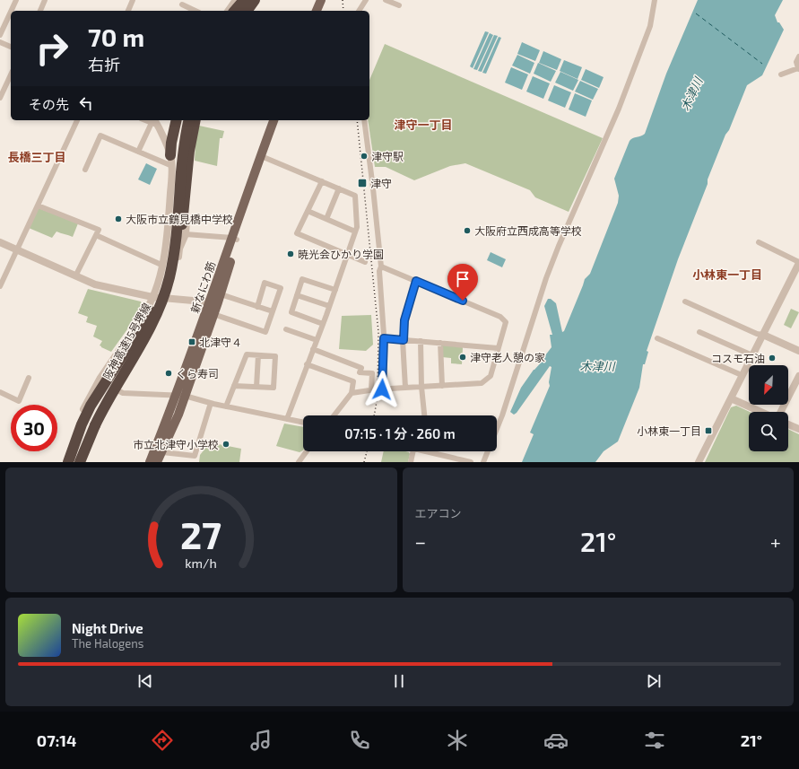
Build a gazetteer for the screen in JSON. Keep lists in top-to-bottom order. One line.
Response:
{"streets":{"highway":["阪神高速15号堺線"],"main road":["新なにわ筋"]},"districts":["津守一丁目","長橋三丁目","小林東一丁目"],"water":["木津川"],"places":{"other":["津守駅","大阪市立鶴見橋中学校","大阪府立西成高等学校","暁光会ひかり学園","津守老人憩の家","コスモ石油","くら寿司","市立北津守小学校"],"transit":["津守","北津守４","小林東一丁目"]},"north":"bottom left","page":{"turn":["70 m","右折"],"then":"その先","limit":"30","trip":"07:15 · 1 分 · 260 m","tile":"エアコン","heat":["−","21°","+"],"song":["Night Drive","The Halogens"],"tabs":["07:14","21°"],"gauge":["27","km/h"]}}
